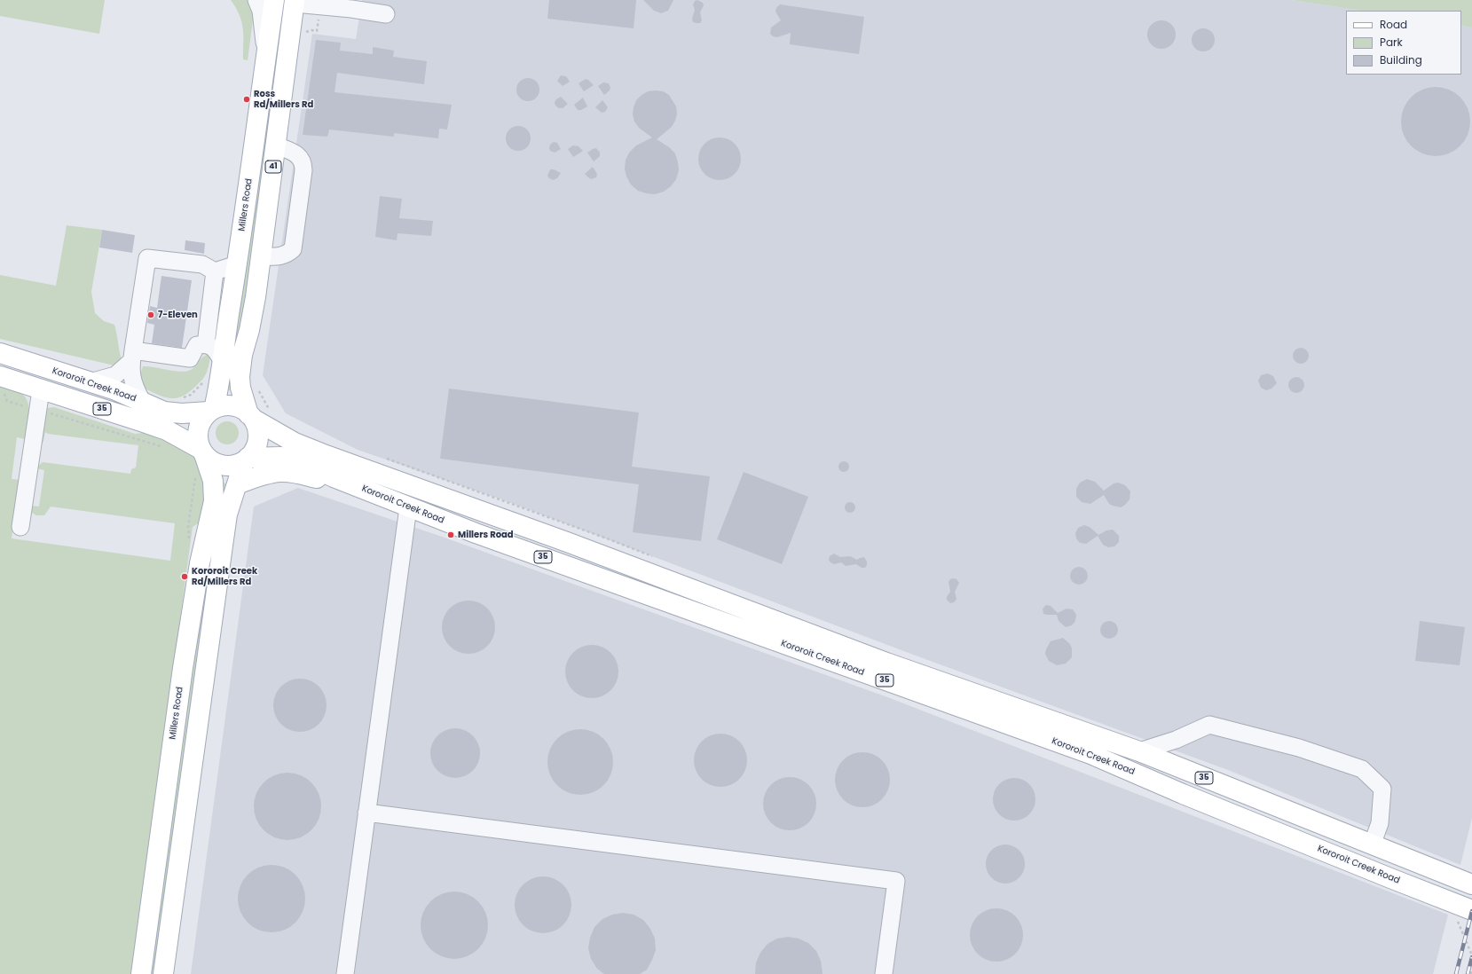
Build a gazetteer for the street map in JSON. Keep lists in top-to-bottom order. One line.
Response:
{"streets":{"main road":["41","Millers Road","Kororoit Creek Road","35"]},"crossings":[["41","Millers Road"],["41","Kororoit Creek Road"],["41","35"],["Millers Road","Kororoit Creek Road"],["Millers Road","35"],["Kororoit Creek Road","35"]],"places":["Ross Rd/Millers Rd","7-Eleven","Millers Road","Kororoit Creek Rd/Millers Rd"],"legend":["Road","Park","Building"]}
